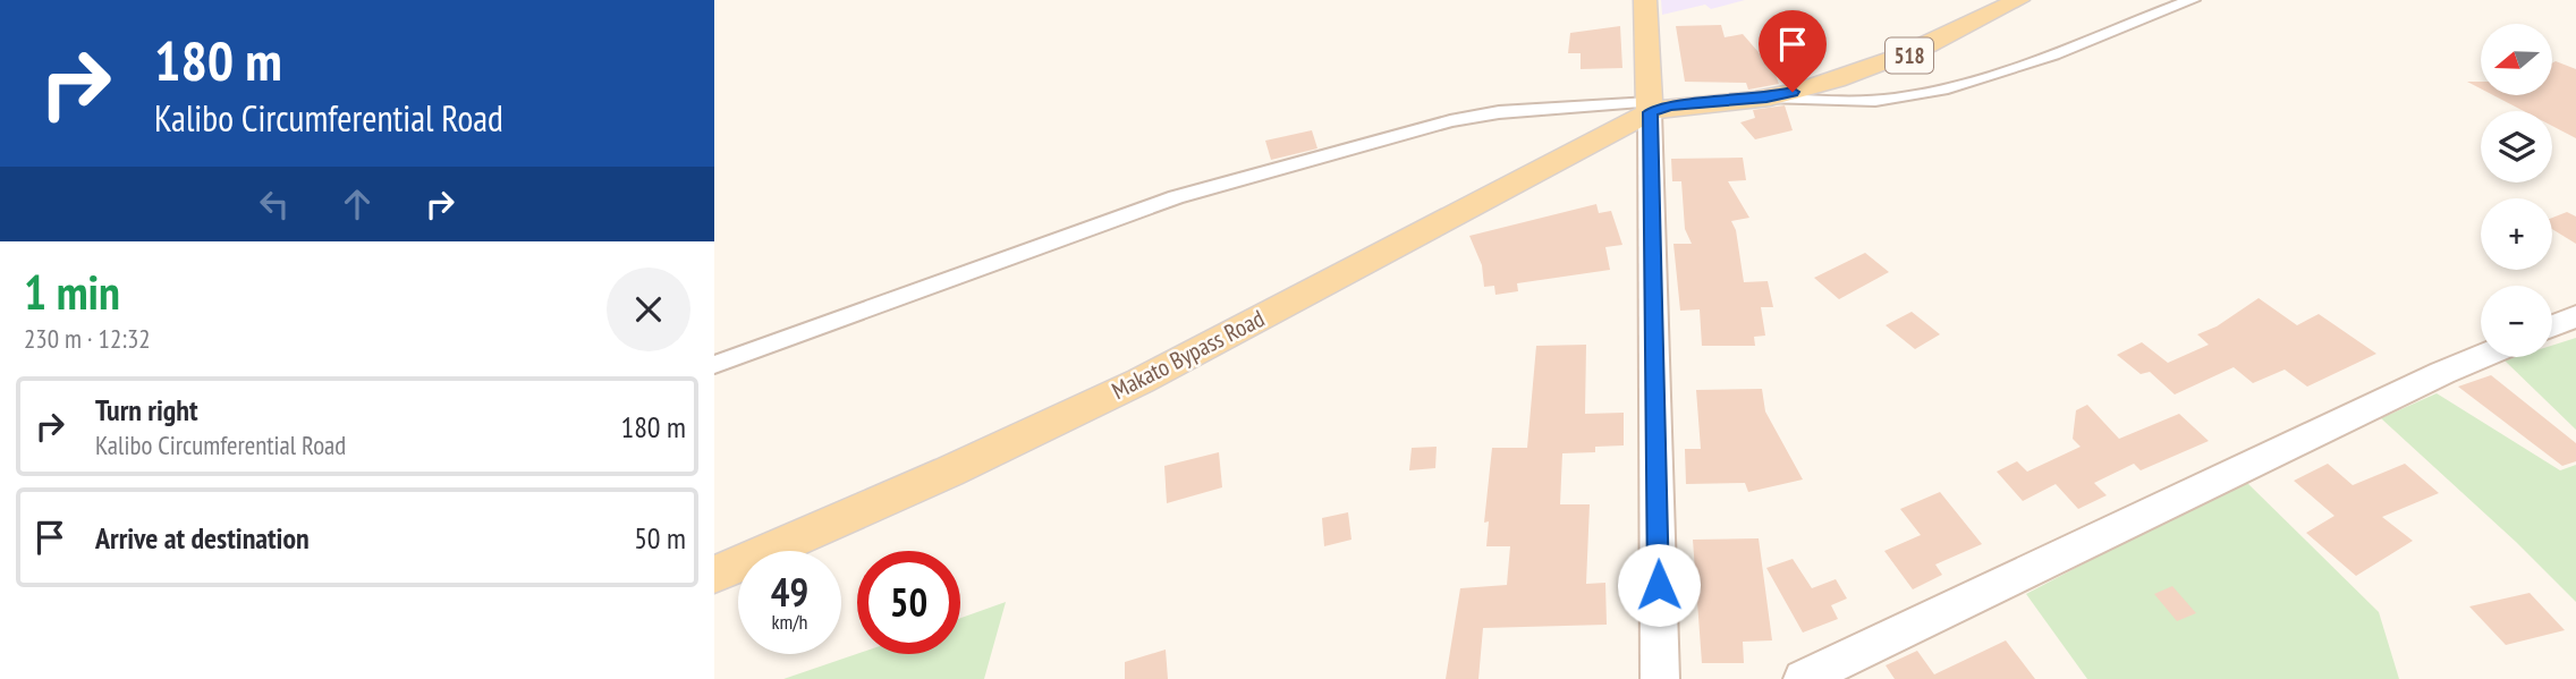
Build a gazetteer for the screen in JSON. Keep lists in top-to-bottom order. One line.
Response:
{"streets":{"main road":["518","Makato Bypass Road"]},"crossings":[["518","Makato Bypass Road"]],"north":"left","page":{"turn":["180 m","Kalibo Circumferential Road"],"map_buttons":["+","−"],"heading":["1 min","230 m · 12:32"],"list":[{"name":"Turn right","note":"Kalibo Circumferential Road","value":"180 m"},{"name":"Arrive at destination","value":"50 m"}],"speed":"49 km/h","limit":"50"}}
